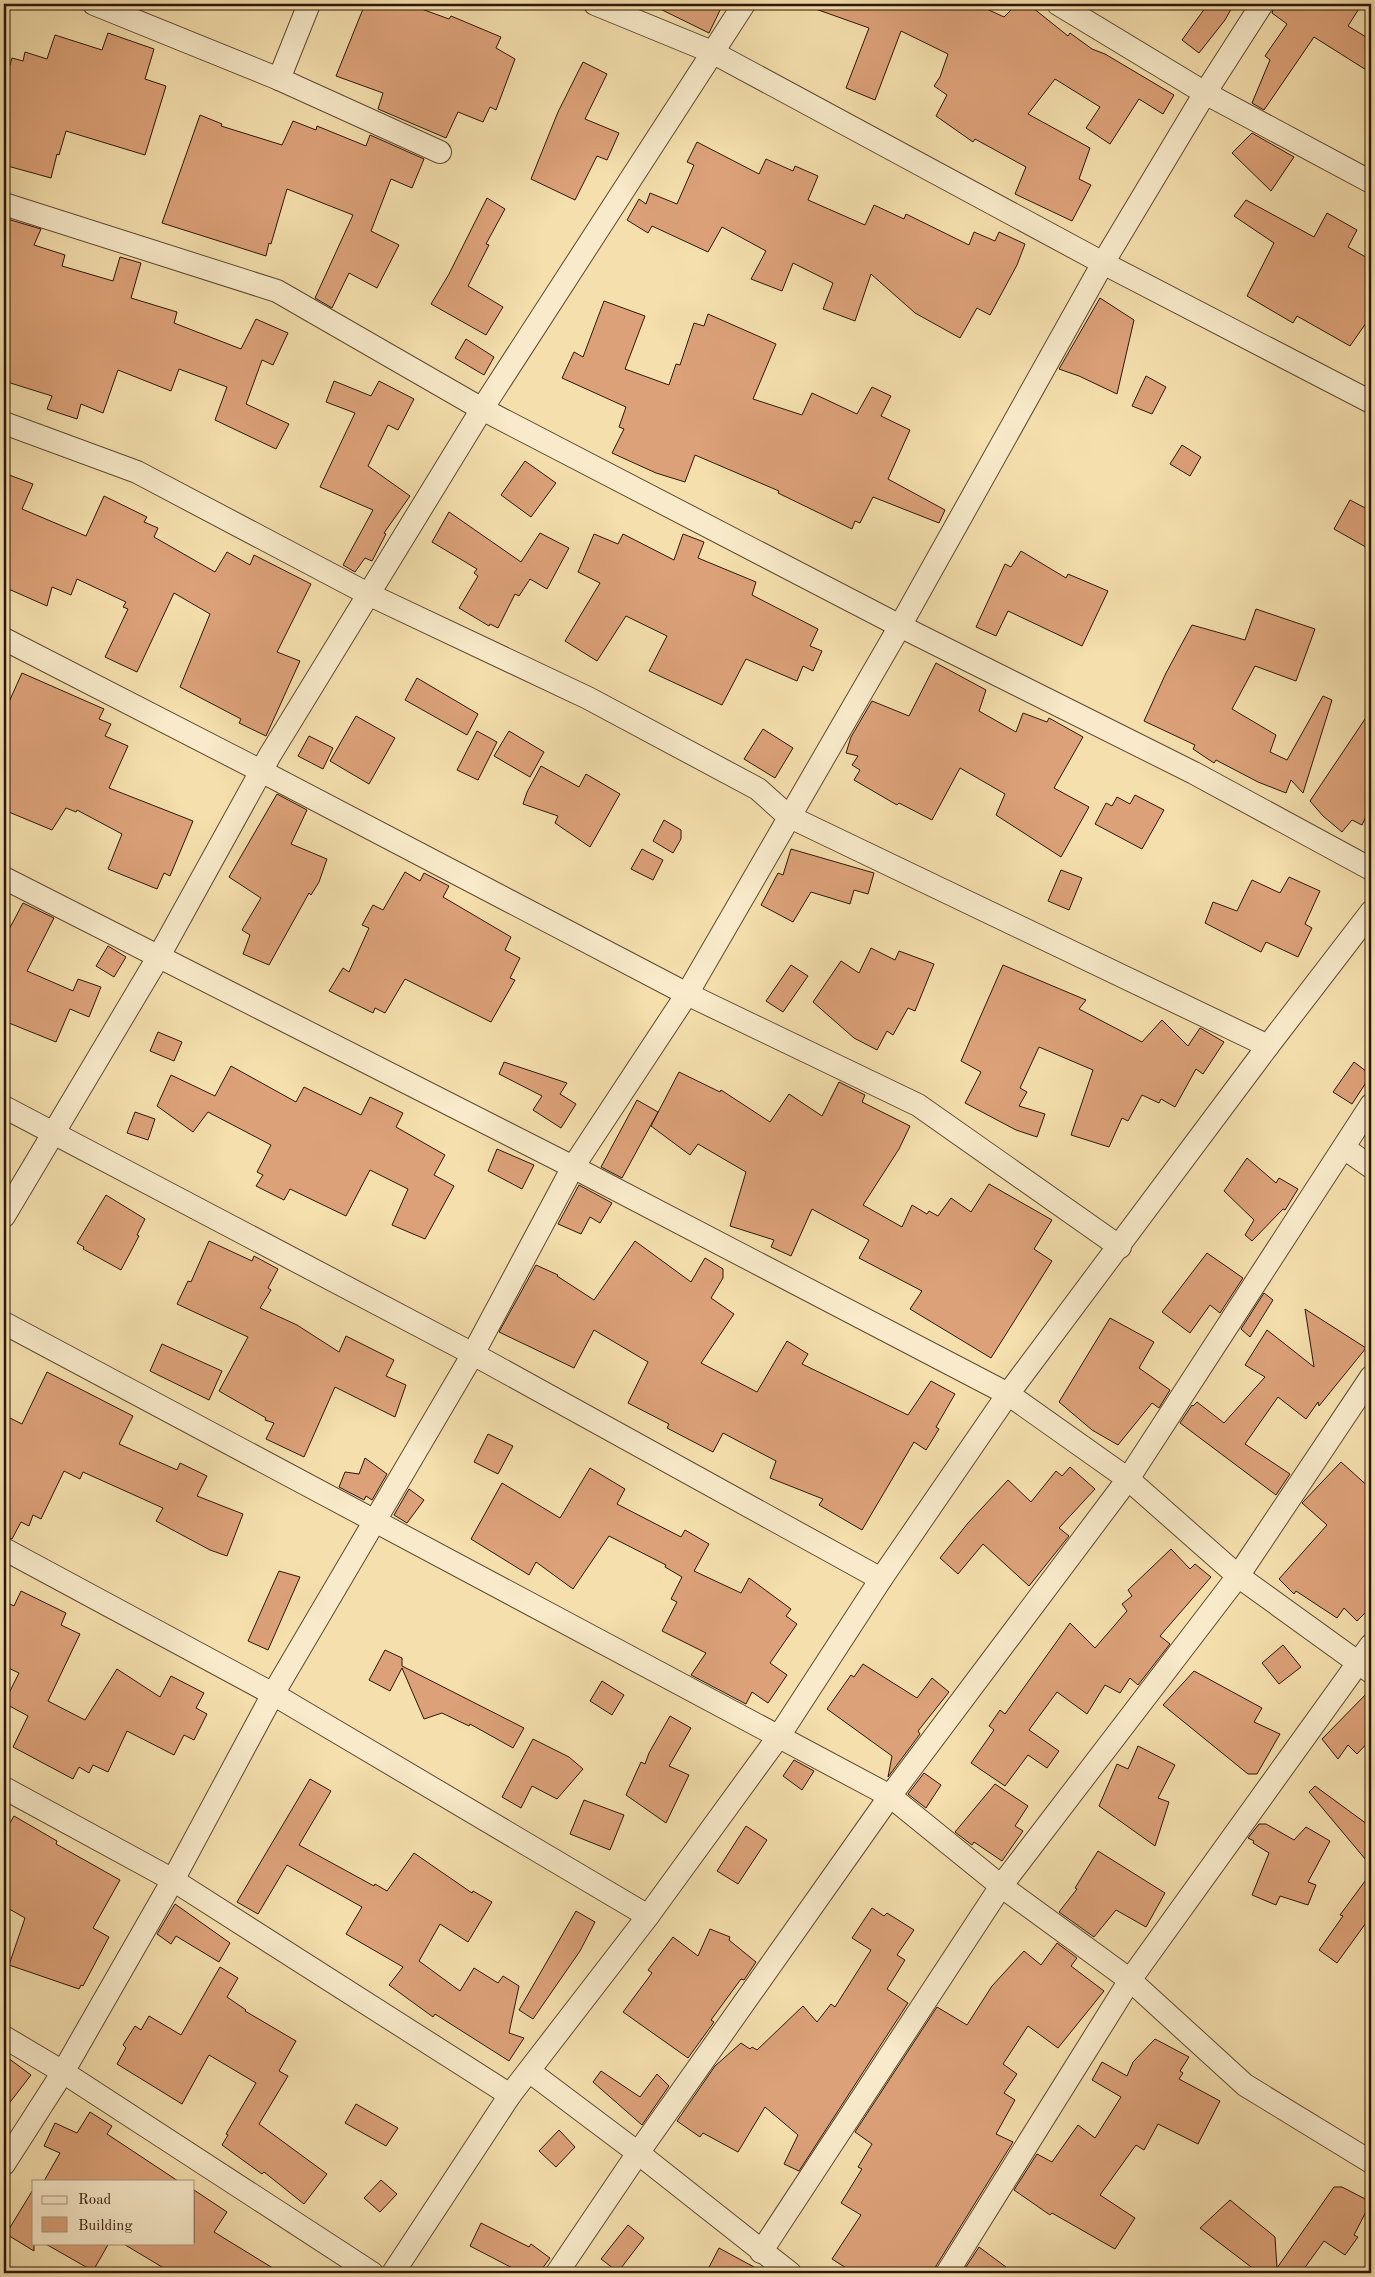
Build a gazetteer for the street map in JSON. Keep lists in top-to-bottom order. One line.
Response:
{"legend":["Road","Building"]}
